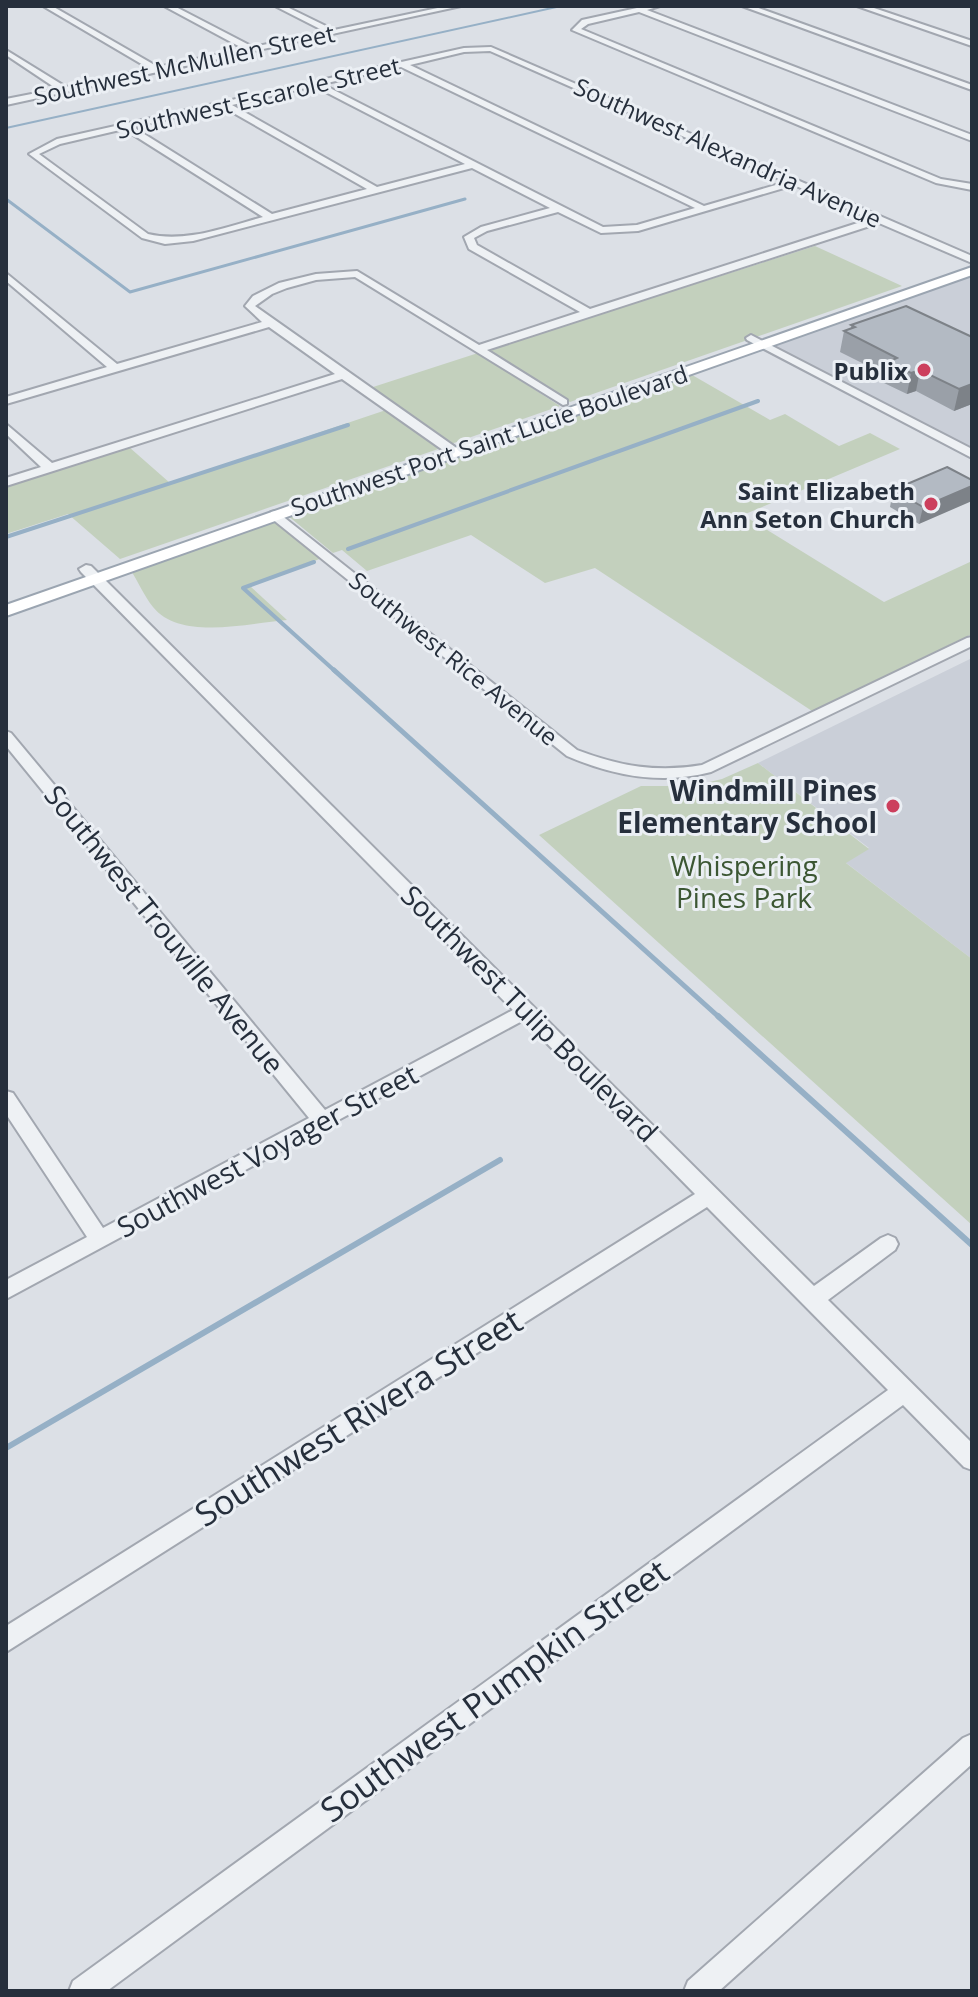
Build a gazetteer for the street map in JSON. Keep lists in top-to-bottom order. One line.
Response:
{"streets":{"main road":["Southwest Port Saint Lucie Boulevard"],"street":["Southwest McMullen Street","Southwest Escarole Street","Southwest Alexandria Avenue","Southwest Rice Avenue","Southwest Trouville Avenue","Southwest Tulip Boulevard","Southwest Voyager Street","Southwest Rivera Street","Southwest Pumpkin Street"]},"crossings":[["Southwest Escarole Street","Southwest Alexandria Avenue"],["Southwest Alexandria Avenue","Southwest Port Saint Lucie Boulevard"],["Southwest Port Saint Lucie Boulevard","Southwest Rice Avenue"],["Southwest Port Saint Lucie Boulevard","Southwest Tulip Boulevard"],["Southwest Trouville Avenue","Southwest Voyager Street"],["Southwest Tulip Boulevard","Southwest Voyager Street"],["Southwest Tulip Boulevard","Southwest Rivera Street"],["Southwest Tulip Boulevard","Southwest Pumpkin Street"]],"parks":["Whispering Pines Park"],"places":["Publix","Saint Elizabeth Ann Seton Church","Windmill Pines Elementary School"]}
